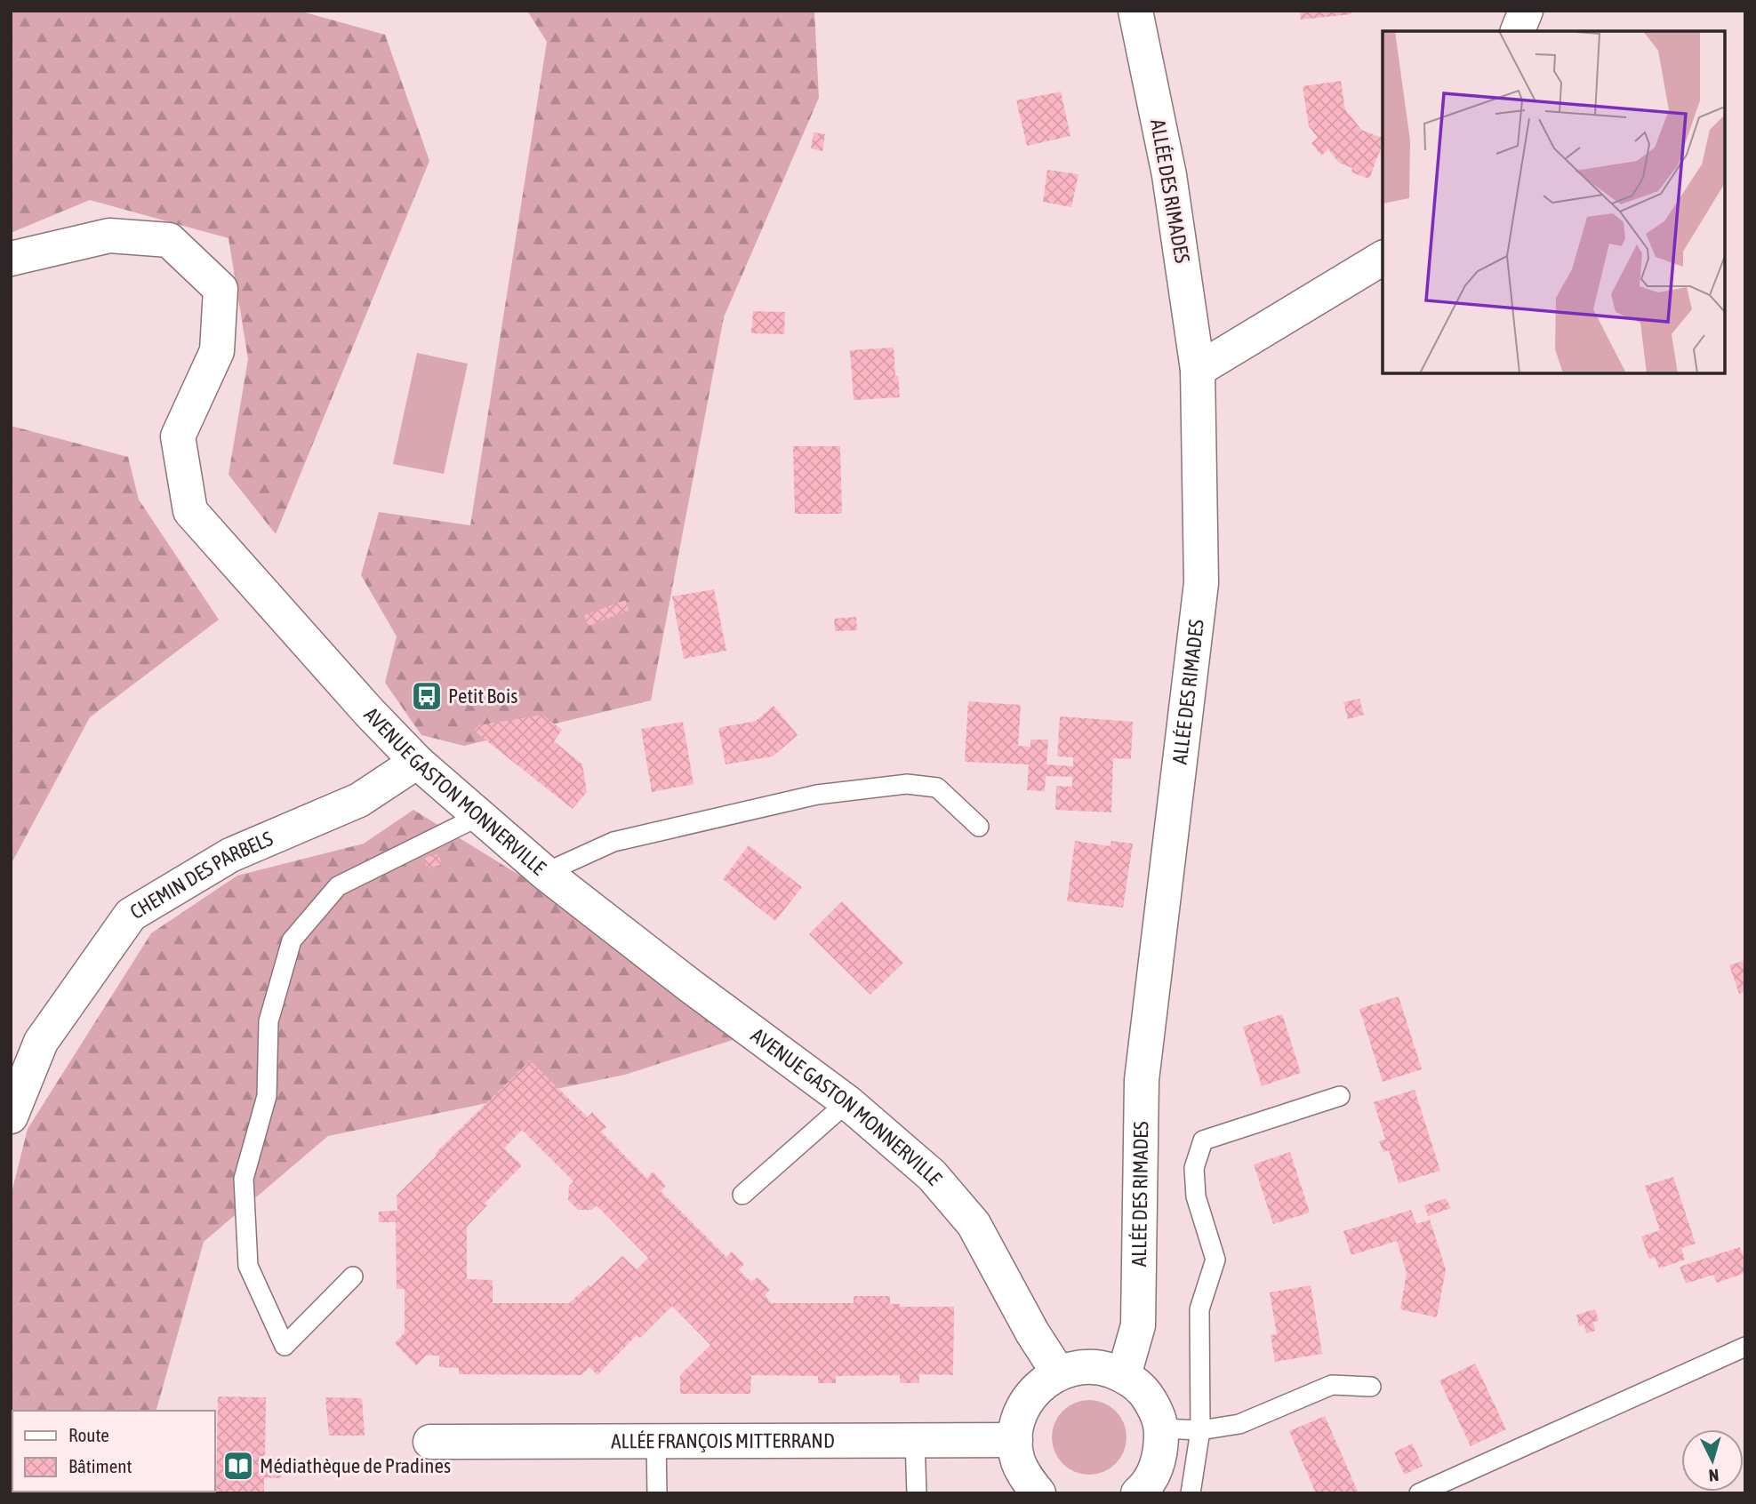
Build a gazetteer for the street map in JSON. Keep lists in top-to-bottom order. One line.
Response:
{"streets":{"street":["ALLÉE DES RIMADES","AVENUE GASTON MONNERVILLE","CHEMIN DES PARBELS","ALLÉE FRANÇOIS MITTERRAND"]},"crossings":[["AVENUE GASTON MONNERVILLE","CHEMIN DES PARBELS"]],"places":{"bus stop":["Petit Bois"],"library":["Médiathèque de Pradines"]},"legend":["Route","Bâtiment"],"north":"bottom"}
